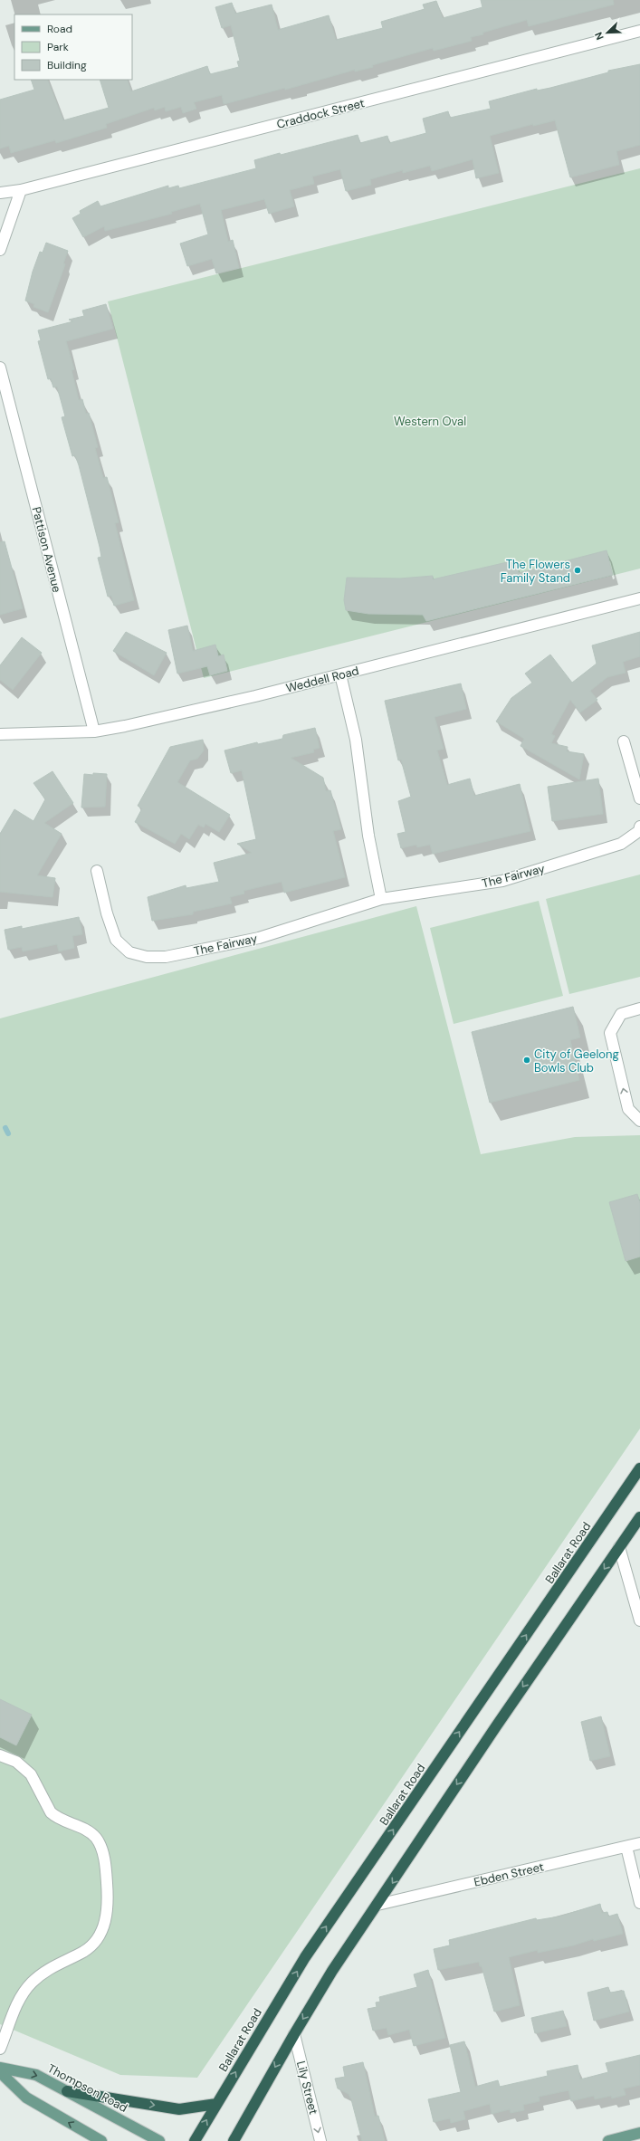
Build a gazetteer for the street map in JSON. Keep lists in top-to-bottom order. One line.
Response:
{"streets":{"highway":["Ballarat Road"],"main road":["Thompson Road"],"street":["Craddock Street","Pattison Avenue","Weddell Road","The Fairway","Ebden Street","Lily Street"]},"crossings":[["Pattison Avenue","Weddell Road"]],"one_way":["Lily Street"],"parks":["Western Oval"],"places":["The Flowers Family Stand","City of Geelong Bowls Club"],"legend":["Road","Park","Building"],"north":"bottom left"}
